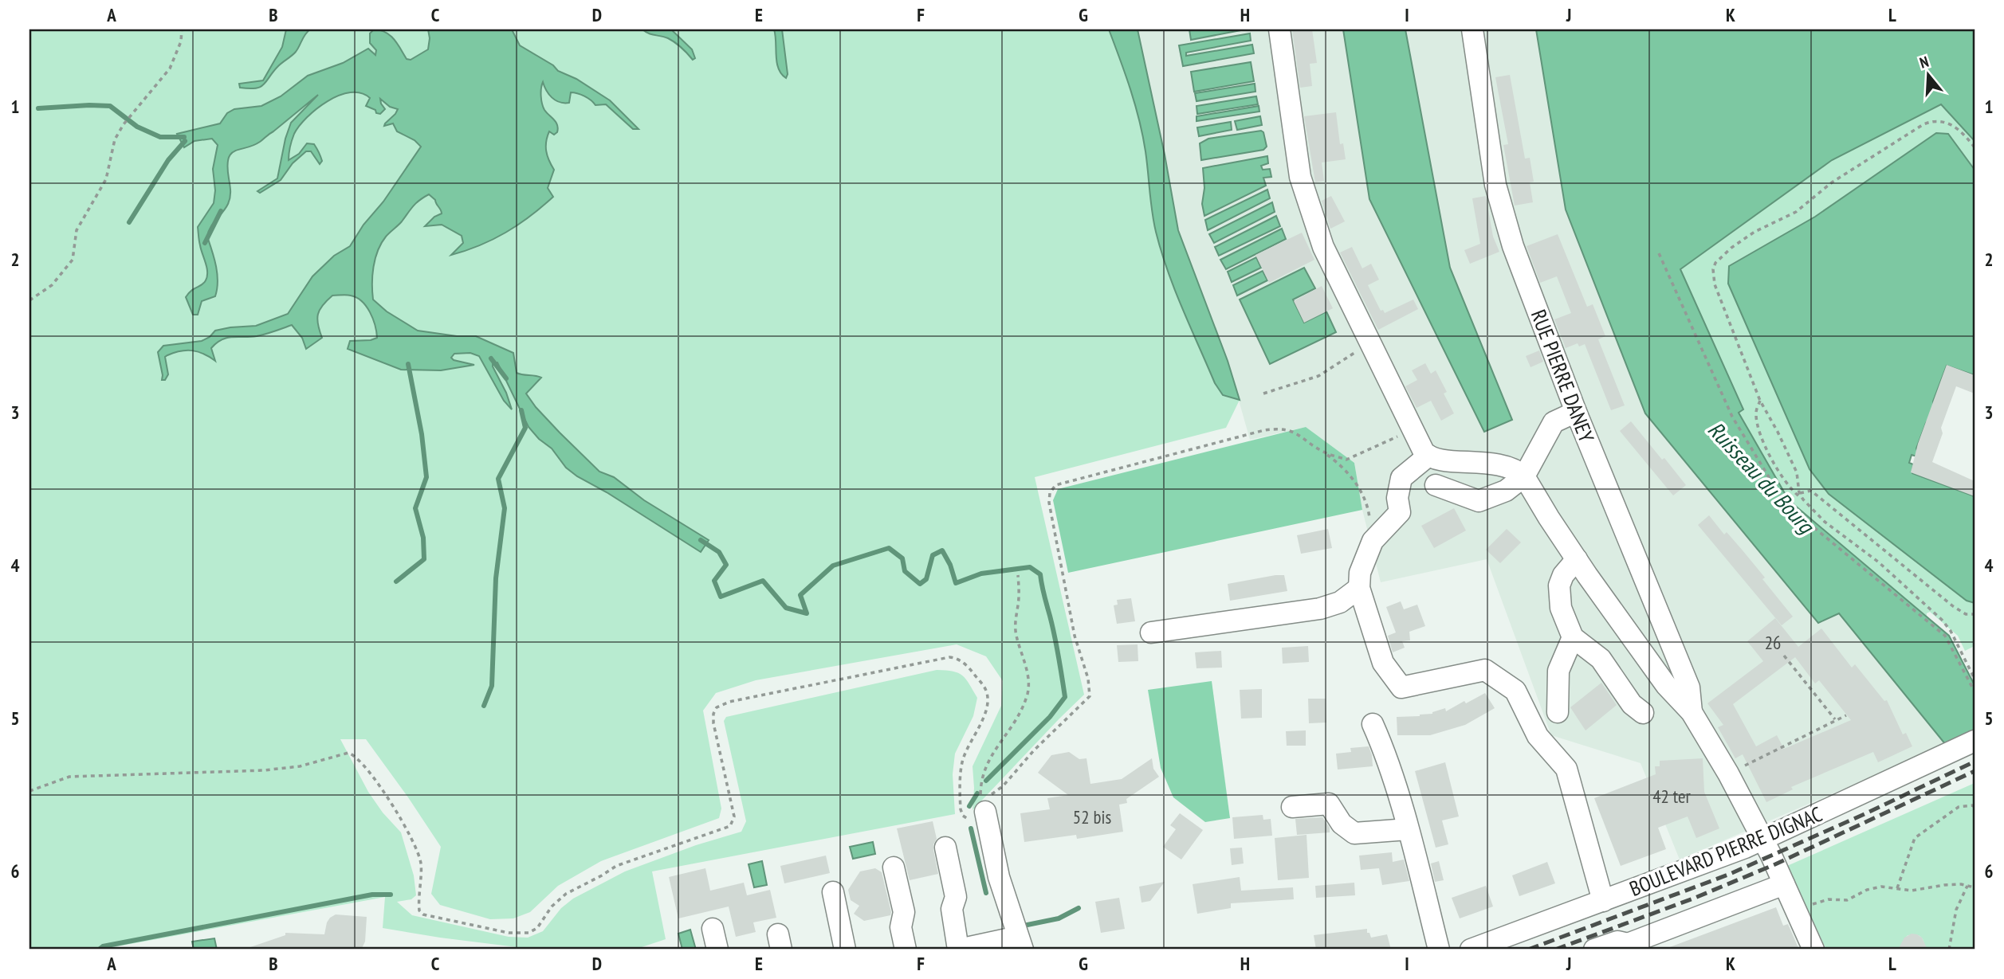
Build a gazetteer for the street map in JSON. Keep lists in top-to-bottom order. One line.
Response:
{"streets":{"street":["RUE PIERRE DANEY","BOULEVARD PIERRE DIGNAC"]},"crossings":[["RUE PIERRE DANEY","BOULEVARD PIERRE DIGNAC"]],"water":["Ruisseau du Bourg"],"house_numbers":["26","42 ter","52 bis"],"north":"top","grid":{"columns":["A","B","C","D","E","F","G","H","I","J","K","L"],"rows":["1","2","3","4","5","6"]}}
